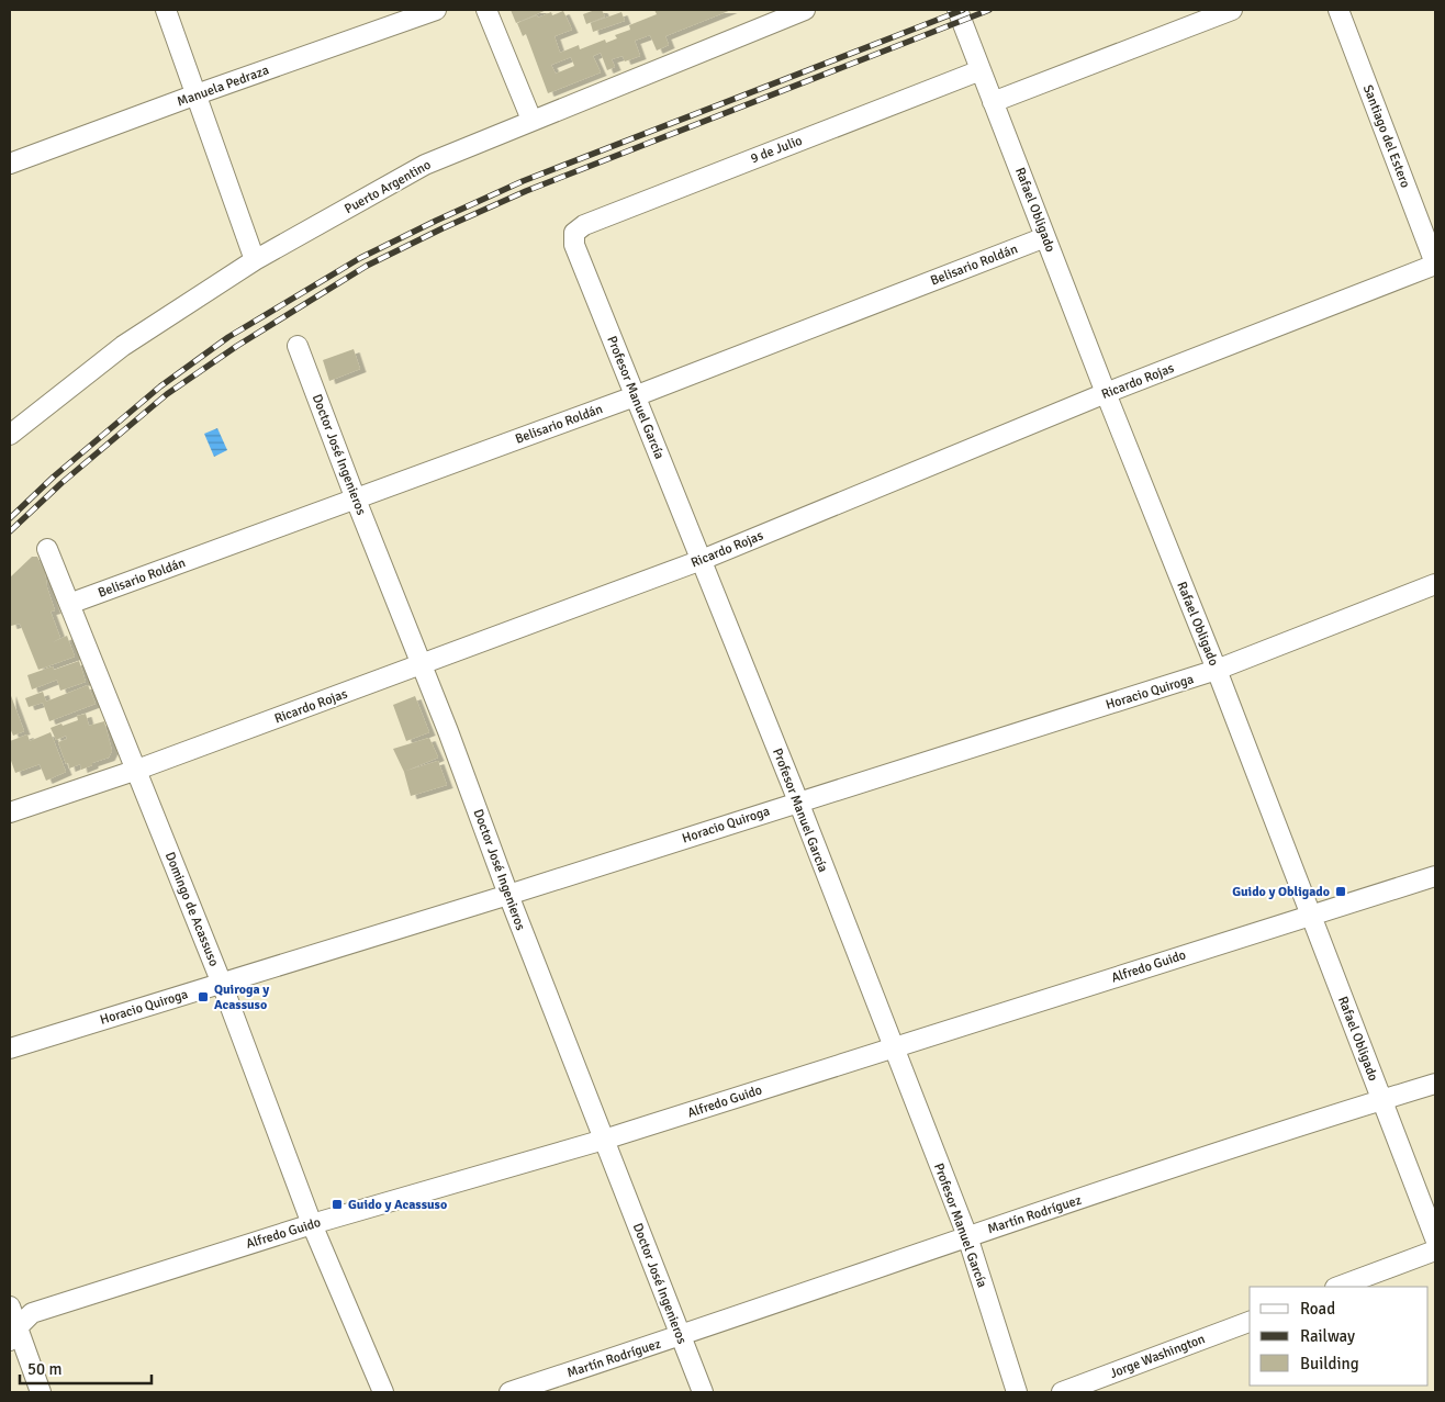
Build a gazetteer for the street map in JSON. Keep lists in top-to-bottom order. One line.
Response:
{"streets":{"street":["Manuela Pedraza","Santiago del Estero","9 de Julio","Puerto Argentino","Rafael Obligado","Belisario Roldán","Ricardo Rojas","Profesor Manuel García","Doctor José Ingenieros","Horacio Quiroga","Domingo de Acassuso","Alfredo Guido","Martín Rodríguez","Jorge Washington"]},"crossings":[["Santiago del Estero","Ricardo Rojas"],["9 de Julio","Rafael Obligado"],["9 de Julio","Profesor Manuel García"],["Rafael Obligado","Belisario Roldán"],["Rafael Obligado","Ricardo Rojas"],["Rafael Obligado","Horacio Quiroga"],["Rafael Obligado","Alfredo Guido"],["Rafael Obligado","Martín Rodríguez"],["Belisario Roldán","Profesor Manuel García"],["Belisario Roldán","Doctor José Ingenieros"],["Belisario Roldán","Domingo de Acassuso"],["Ricardo Rojas","Profesor Manuel García"],["Ricardo Rojas","Doctor José Ingenieros"],["Ricardo Rojas","Domingo de Acassuso"],["Profesor Manuel García","Horacio Quiroga"],["Profesor Manuel García","Alfredo Guido"],["Profesor Manuel García","Martín Rodríguez"],["Doctor José Ingenieros","Horacio Quiroga"],["Doctor José Ingenieros","Alfredo Guido"],["Doctor José Ingenieros","Martín Rodríguez"],["Horacio Quiroga","Domingo de Acassuso"],["Domingo de Acassuso","Alfredo Guido"]],"places":{"transit":["Guido y Obligado","Quiroga y Acassuso","Guido y Acassuso"]},"legend":["Road","Railway","Building"],"scale_bar":"50 m"}
